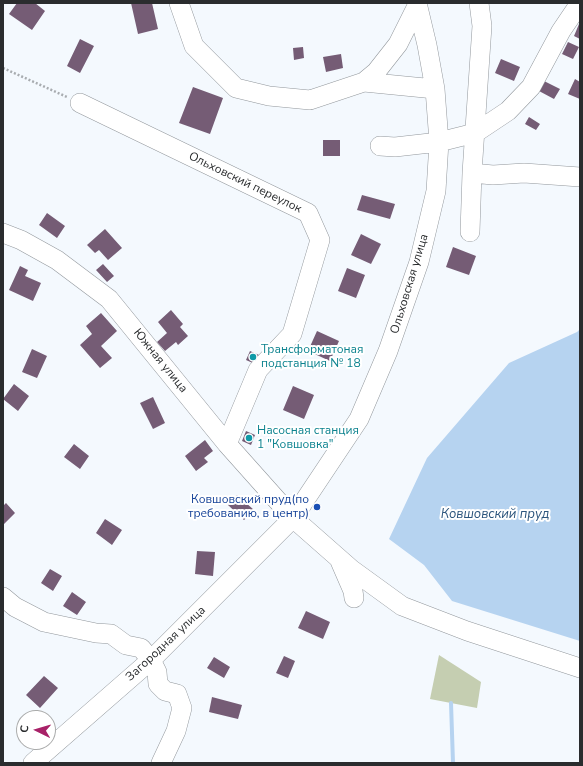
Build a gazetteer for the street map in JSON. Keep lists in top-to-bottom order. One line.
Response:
{"streets":{"street":["Ольховский переулок","Ольховская улица","Южная улица","Загородная улица"]},"crossings":[["Ольховский переулок","Южная улица"],["Ольховская улица","Южная улица"],["Ольховская улица","Загородная улица"],["Южная улица","Загородная улица"]],"water":["Ковшовский пруд"],"places":["Трансформатоная подстанция № 18","Насосная станция 1 \"Ковшовка\"","Ковшовский пруд(по требованию, в центр)"],"north":"left"}
